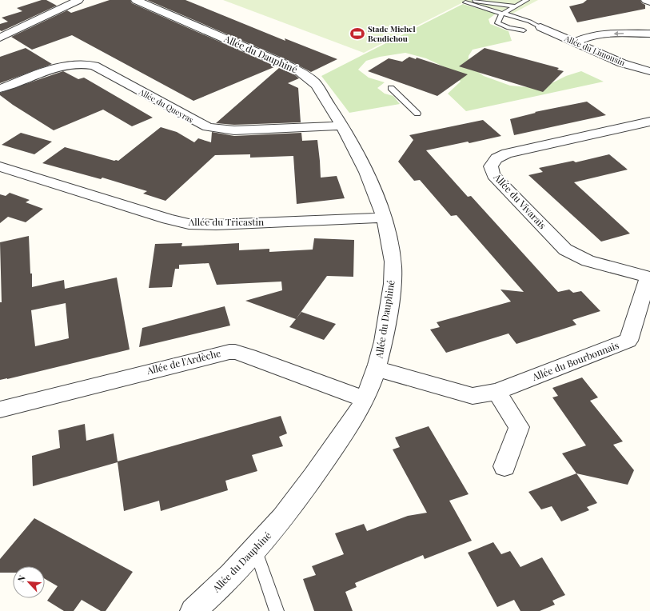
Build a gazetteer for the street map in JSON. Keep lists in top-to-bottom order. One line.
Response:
{"streets":{"street":["Allée du Limousin","Allée du Dauphiné","Allée du Queyras","Allée du Vivarais","Allée du Tricastin","Allée du Bourbonnais","Allée de l'Ardèche"]},"crossings":[["Allée du Dauphiné","Allée du Queyras"],["Allée du Dauphiné","Allée du Tricastin"],["Allée du Dauphiné","Allée du Bourbonnais"],["Allée du Dauphiné","Allée de l'Ardèche"],["Allée du Vivarais","Allée du Bourbonnais"]],"places":{"sports":["Stade Michel Bendichou"]},"north":"top left"}
